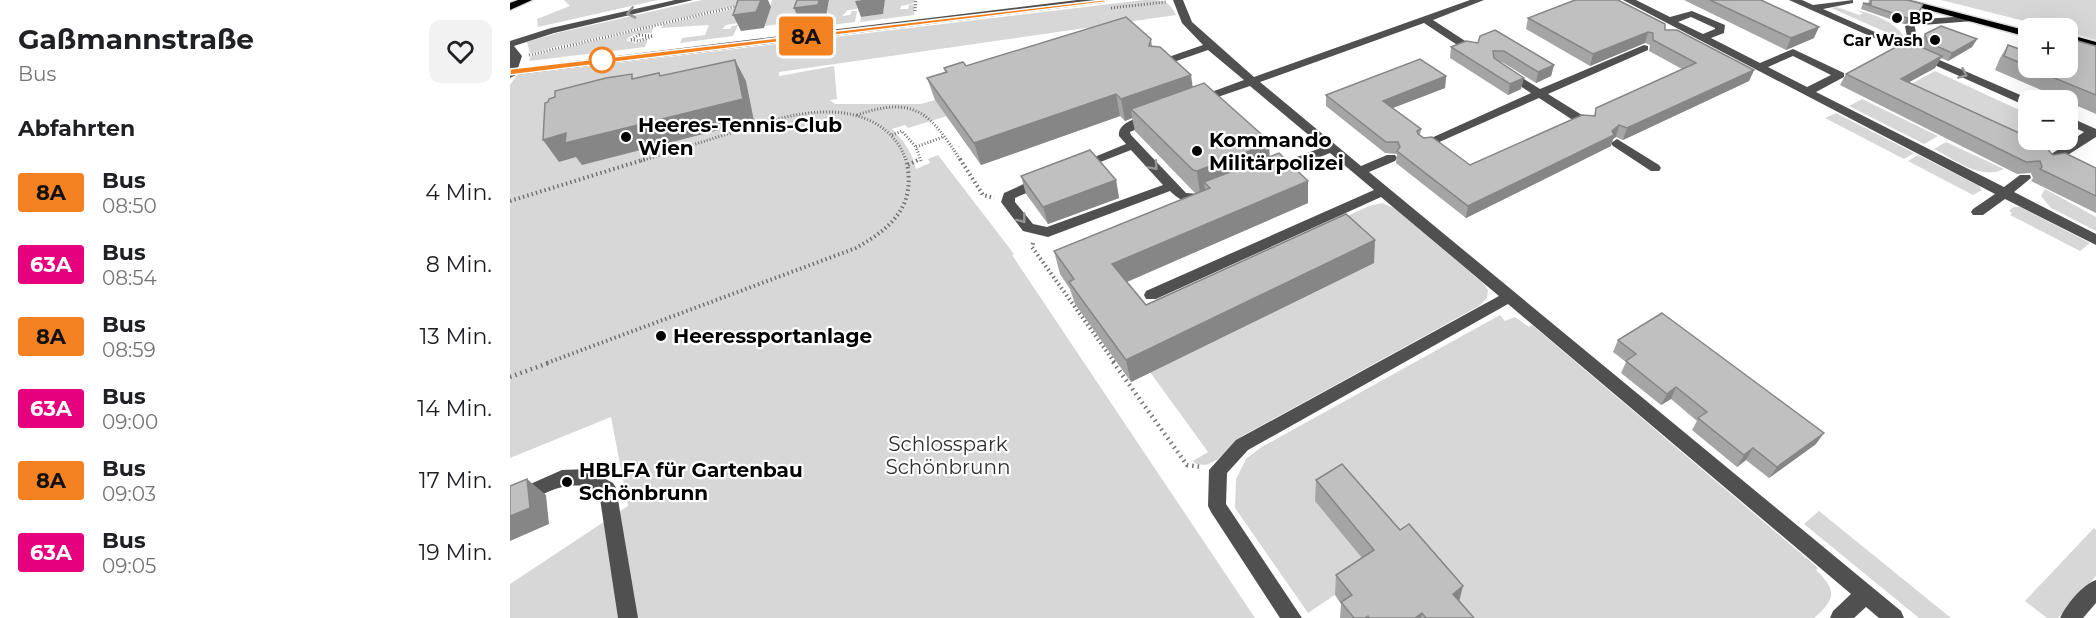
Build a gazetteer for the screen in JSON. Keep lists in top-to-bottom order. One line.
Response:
{"parks":["Schlosspark Schönbrunn"],"places":["BP","Car Wash","Heeres-Tennis-Club Wien","Kommando Militärpolizei","Heeressportanlage","HBLFA für Gartenbau Schönbrunn"],"lines":["bus line 8A"],"page":{"heading":[["Gaßmannstraße","Bus"],"Abfahrten"],"on_map":"8A","map_buttons":["+","−"],"list":[{"mark":"8A","name":"Bus","note":"08:50","value":"4 Min."},{"mark":"63A","name":"Bus","note":"08:54","value":"8 Min."},{"mark":"8A","name":"Bus","note":"08:59","value":"13 Min."},{"mark":"63A","name":"Bus","note":"09:00","value":"14 Min."},{"mark":"8A","name":"Bus","note":"09:03","value":"17 Min."},{"mark":"63A","name":"Bus","note":"09:05","value":"19 Min."}]}}
